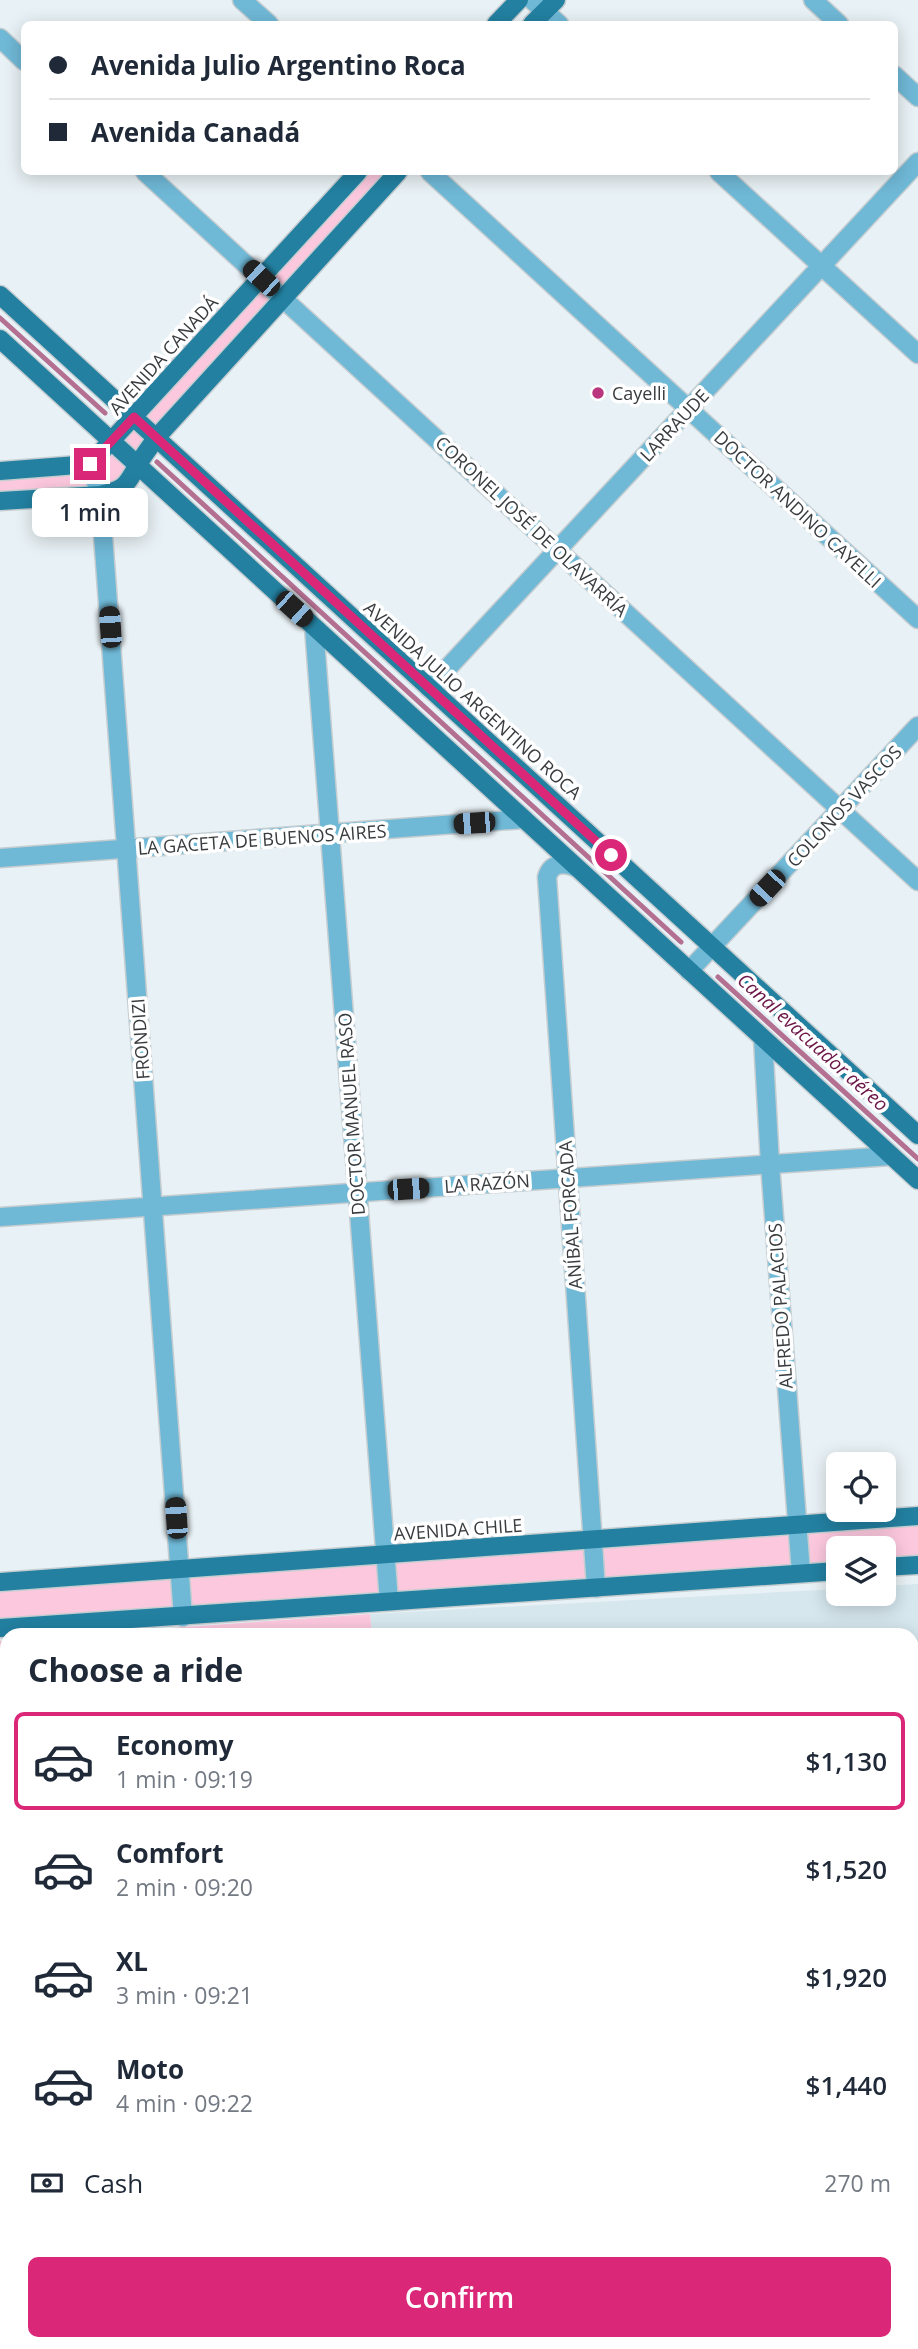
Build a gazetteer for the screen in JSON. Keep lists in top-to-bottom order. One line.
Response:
{"streets":{"main road":["AVENIDA CANADÁ","AVENIDA JULIO ARGENTINO ROCA","AVENIDA CHILE"],"street":["LARRAUDE","DOCTOR ANDINO CAYELLI","CORONEL JOSÉ DE OLAVARRÍA","COLONOS VASCOS","LA GACETA DE BUENOS AIRES","FRONDIZI","DOCTOR MANUEL RASO","LA RAZÓN","ANÍBAL FORCADA","ALFREDO PALACIOS"]},"crossings":[["AVENIDA CANADÁ","CORONEL JOSÉ DE OLAVARRÍA"],["AVENIDA CANADÁ","AVENIDA JULIO ARGENTINO ROCA"],["AVENIDA CANADÁ","FRONDIZI"],["LARRAUDE","DOCTOR ANDINO CAYELLI"],["LARRAUDE","CORONEL JOSÉ DE OLAVARRÍA"],["LARRAUDE","AVENIDA JULIO ARGENTINO ROCA"],["CORONEL JOSÉ DE OLAVARRÍA","COLONOS VASCOS"],["AVENIDA JULIO ARGENTINO ROCA","COLONOS VASCOS"],["LA GACETA DE BUENOS AIRES","FRONDIZI"],["LA GACETA DE BUENOS AIRES","DOCTOR MANUEL RASO"],["FRONDIZI","LA RAZÓN"],["FRONDIZI","AVENIDA CHILE"],["DOCTOR MANUEL RASO","LA RAZÓN"],["DOCTOR MANUEL RASO","AVENIDA CHILE"],["LA RAZÓN","ANÍBAL FORCADA"],["LA RAZÓN","ALFREDO PALACIOS"],["ANÍBAL FORCADA","AVENIDA CHILE"],["ALFREDO PALACIOS","AVENIDA CHILE"]],"water":["Canal evacuador aéreo"],"places":["Cayelli"],"page":{"banner":["Avenida Julio Argentino Roca","Avenida Canadá"],"bubble":"1 min","heading":"Choose a ride","list":[{"name":"Economy","note":"1 min · 09:19","value":"$1,130"},{"name":"Comfort","note":"2 min · 09:20","value":"$1,520"},{"name":"XL","note":"3 min · 09:21","value":"$1,920"},{"name":"Moto","note":"4 min · 09:22","value":"$1,440"}],"pay":["Cash","270 m"],"buttons":"Confirm"}}
